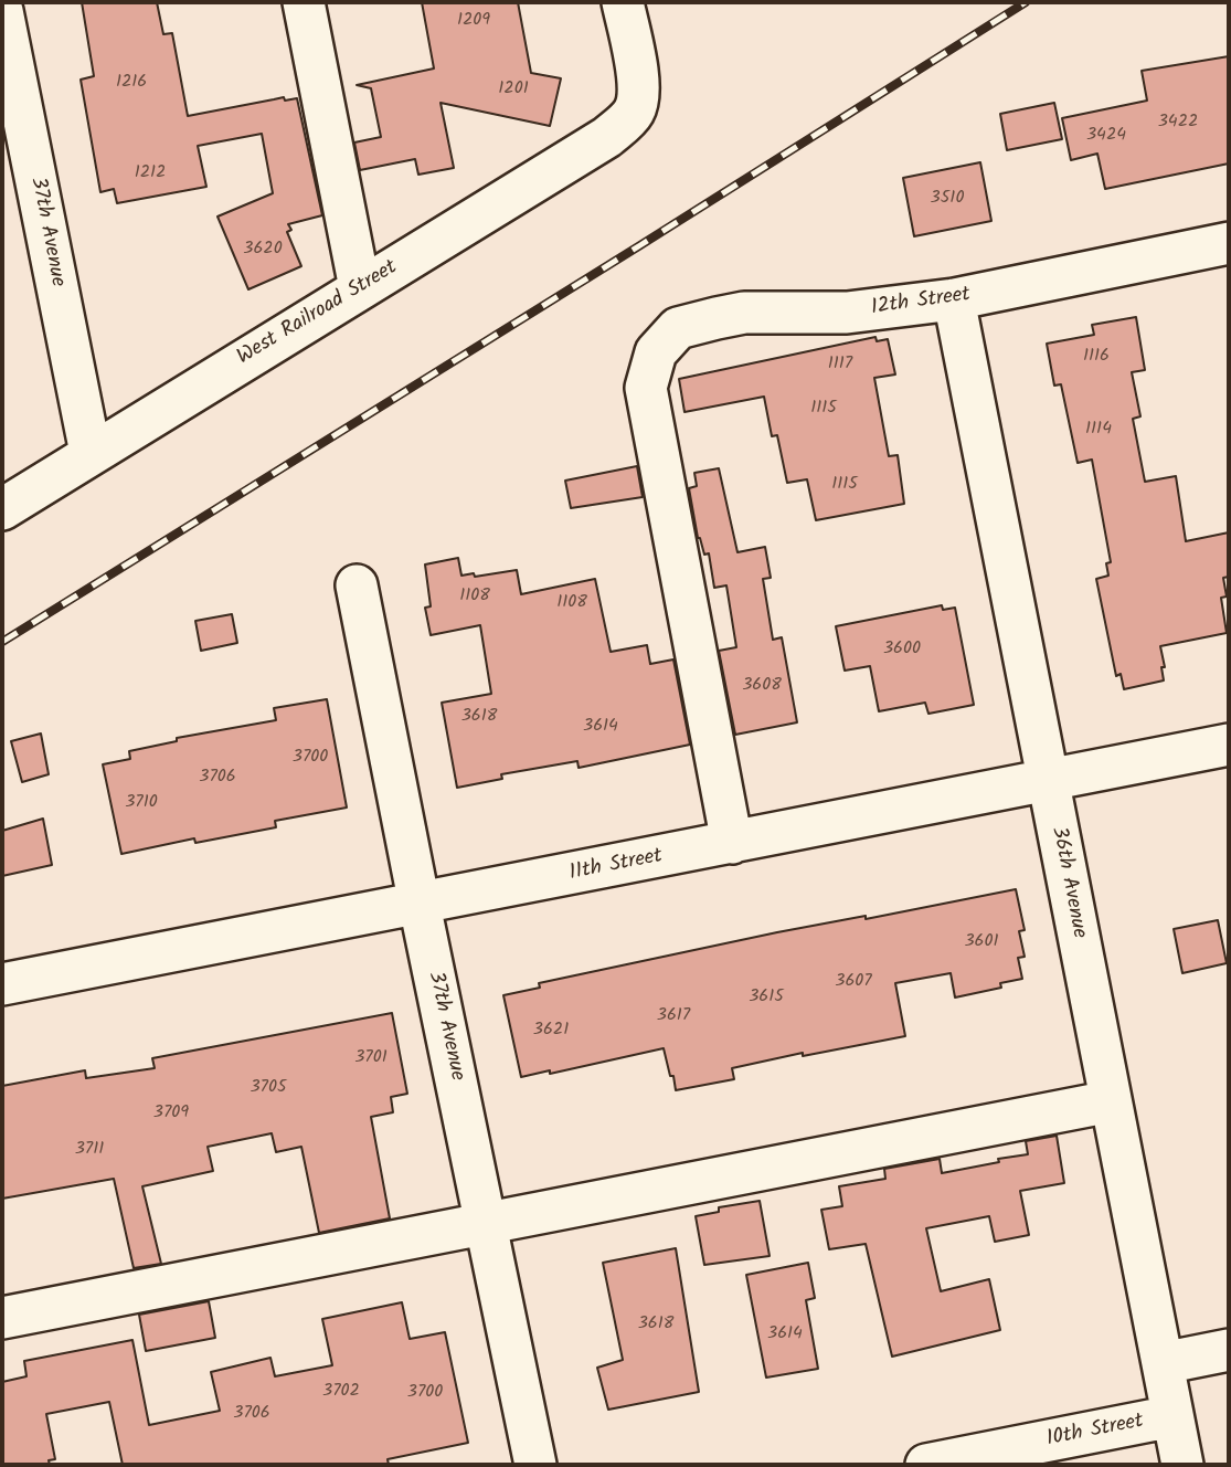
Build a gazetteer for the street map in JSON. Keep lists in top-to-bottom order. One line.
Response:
{"streets":{"street":["37th Avenue","12th Street","West Railroad Street","11th Street","36th Avenue","10th Street"]},"crossings":[["37th Avenue","West Railroad Street"],["37th Avenue","11th Street"],["12th Street","11th Street"],["12th Street","36th Avenue"],["11th Street","36th Avenue"],["36th Avenue","10th Street"]],"house_numbers":["1209","1216","1201","3422","3424","1212","3510","3620","1116","1117","1115","1114","1115","1108","1108","3600","3608","3618","3614","3700","3706","3710","3601","3607","3615","3617","3621","3701","3705","3709","3711","3618","3614","3702","3700","3706"]}
